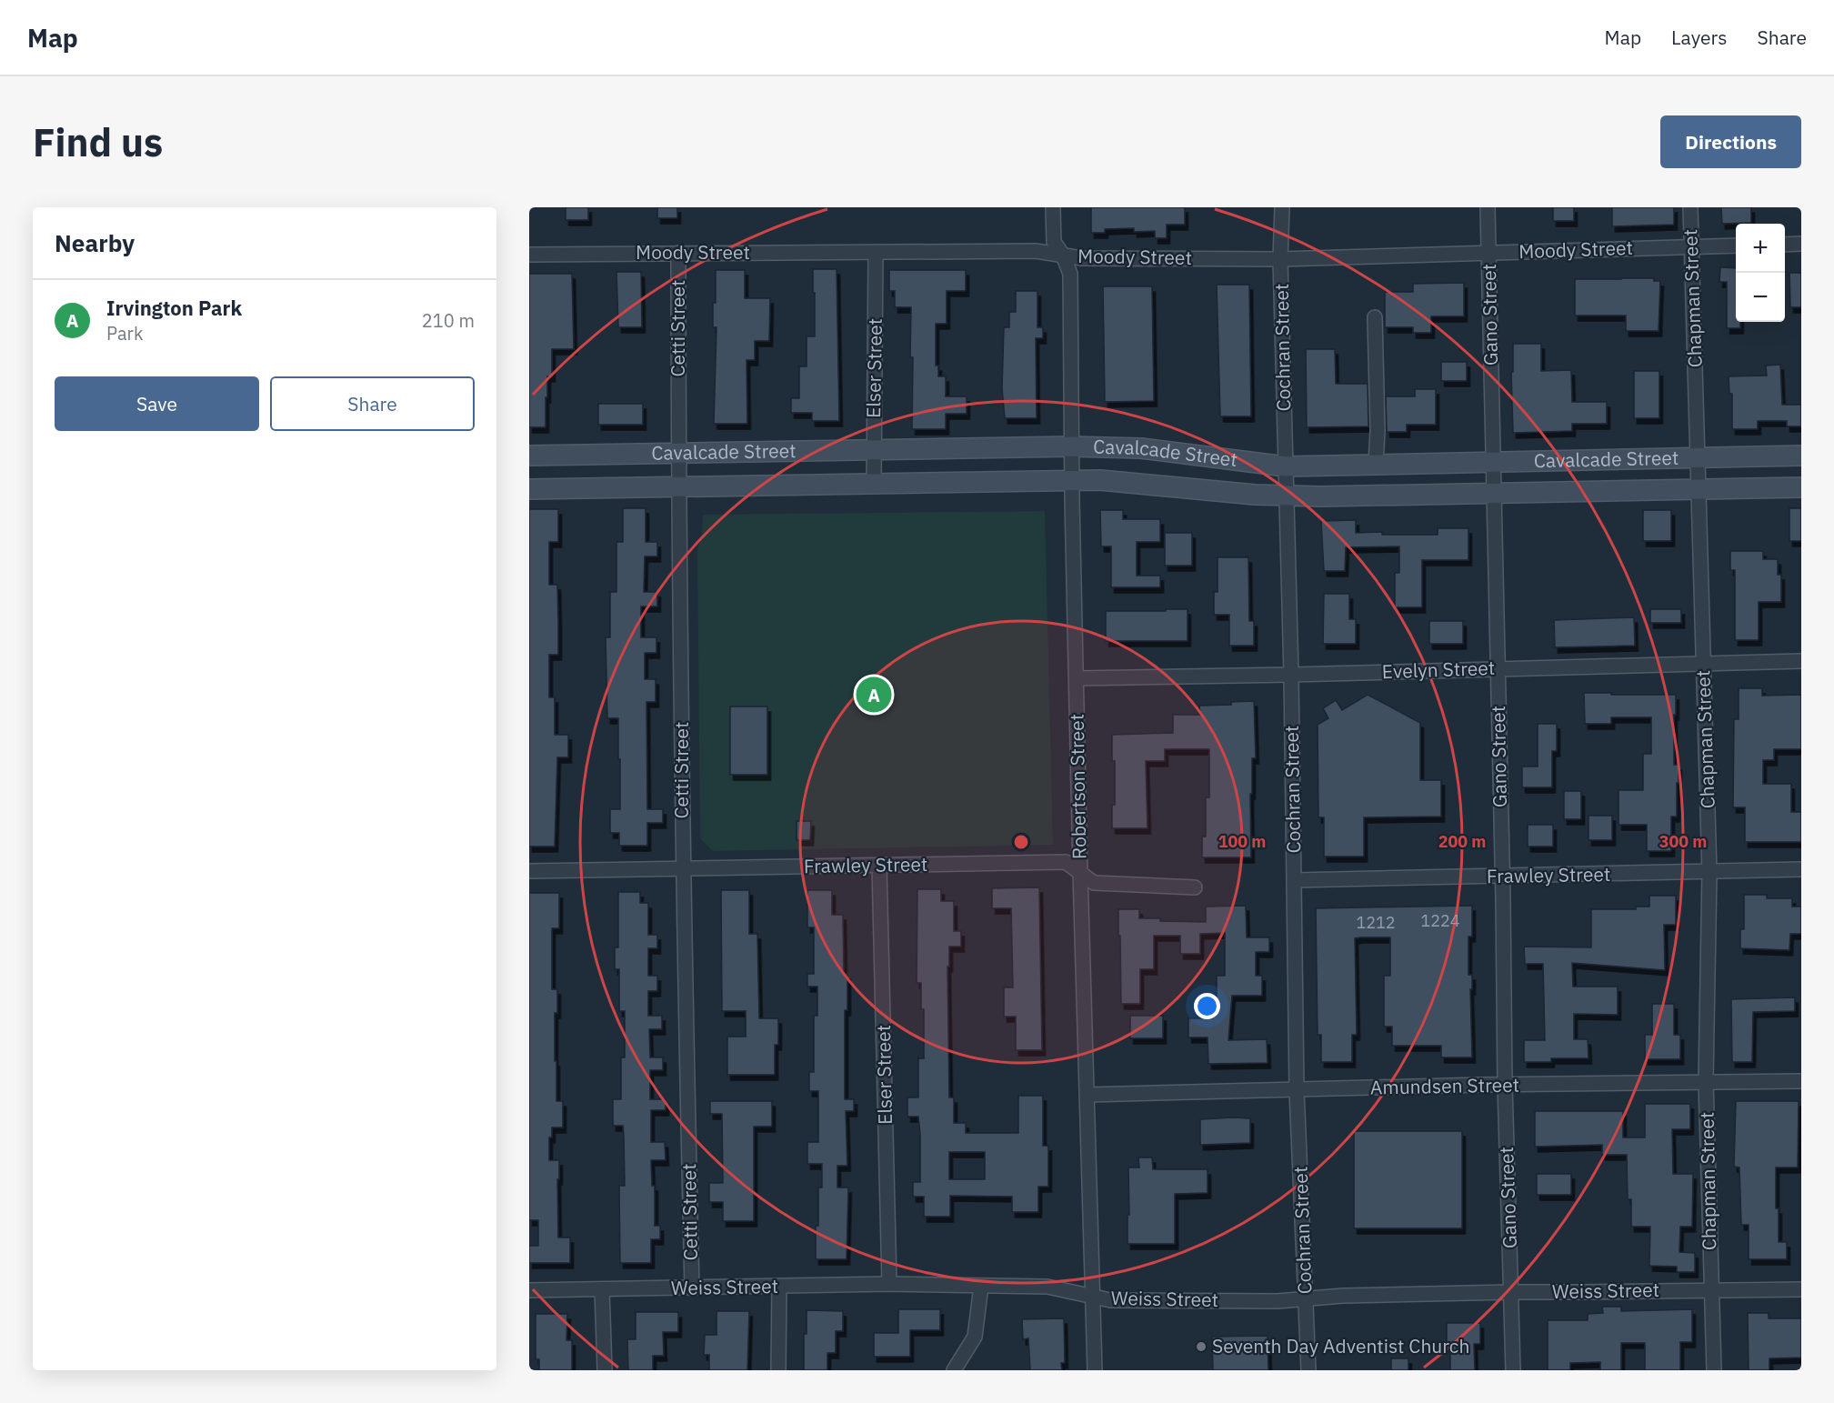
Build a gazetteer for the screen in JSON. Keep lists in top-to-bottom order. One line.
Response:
{"streets":{"main road":["Cavalcade Street"],"street":["Moody Street","Chapman Street","Gano Street","Cetti Street","Cochran Street","Elser Street","Evelyn Street","Robertson Street","Frawley Street","Amundsen Street","Weiss Street"]},"crossings":[["Moody Street","Chapman Street"],["Moody Street","Gano Street"],["Moody Street","Cetti Street"],["Moody Street","Cochran Street"],["Moody Street","Elser Street"],["Moody Street","Robertson Street"],["Chapman Street","Cavalcade Street"],["Chapman Street","Evelyn Street"],["Chapman Street","Frawley Street"],["Chapman Street","Amundsen Street"],["Chapman Street","Weiss Street"],["Gano Street","Cavalcade Street"],["Gano Street","Evelyn Street"],["Gano Street","Frawley Street"],["Gano Street","Amundsen Street"],["Gano Street","Weiss Street"],["Cetti Street","Cavalcade Street"],["Cetti Street","Frawley Street"],["Cetti Street","Weiss Street"],["Cochran Street","Cavalcade Street"],["Cochran Street","Evelyn Street"],["Cochran Street","Frawley Street"],["Cochran Street","Amundsen Street"],["Cochran Street","Weiss Street"],["Elser Street","Cavalcade Street"],["Elser Street","Frawley Street"],["Elser Street","Weiss Street"],["Cavalcade Street","Robertson Street"],["Evelyn Street","Robertson Street"],["Robertson Street","Frawley Street"],["Robertson Street","Amundsen Street"],["Robertson Street","Weiss Street"]],"places":["Seventh Day Adventist Church"],"house_numbers":["1224","1212"],"page":{"header":"Map","nav":["Map","Layers","Share"],"buttons":["Directions",["Save","Share"]],"title":"Find us","heading":"Nearby","map_buttons":["+","−"],"list":[{"mark":"A","name":"Irvington Park","note":"Park","value":"210 m"}],"pins":"A"},"rings":["100 m","200 m","300 m"]}
